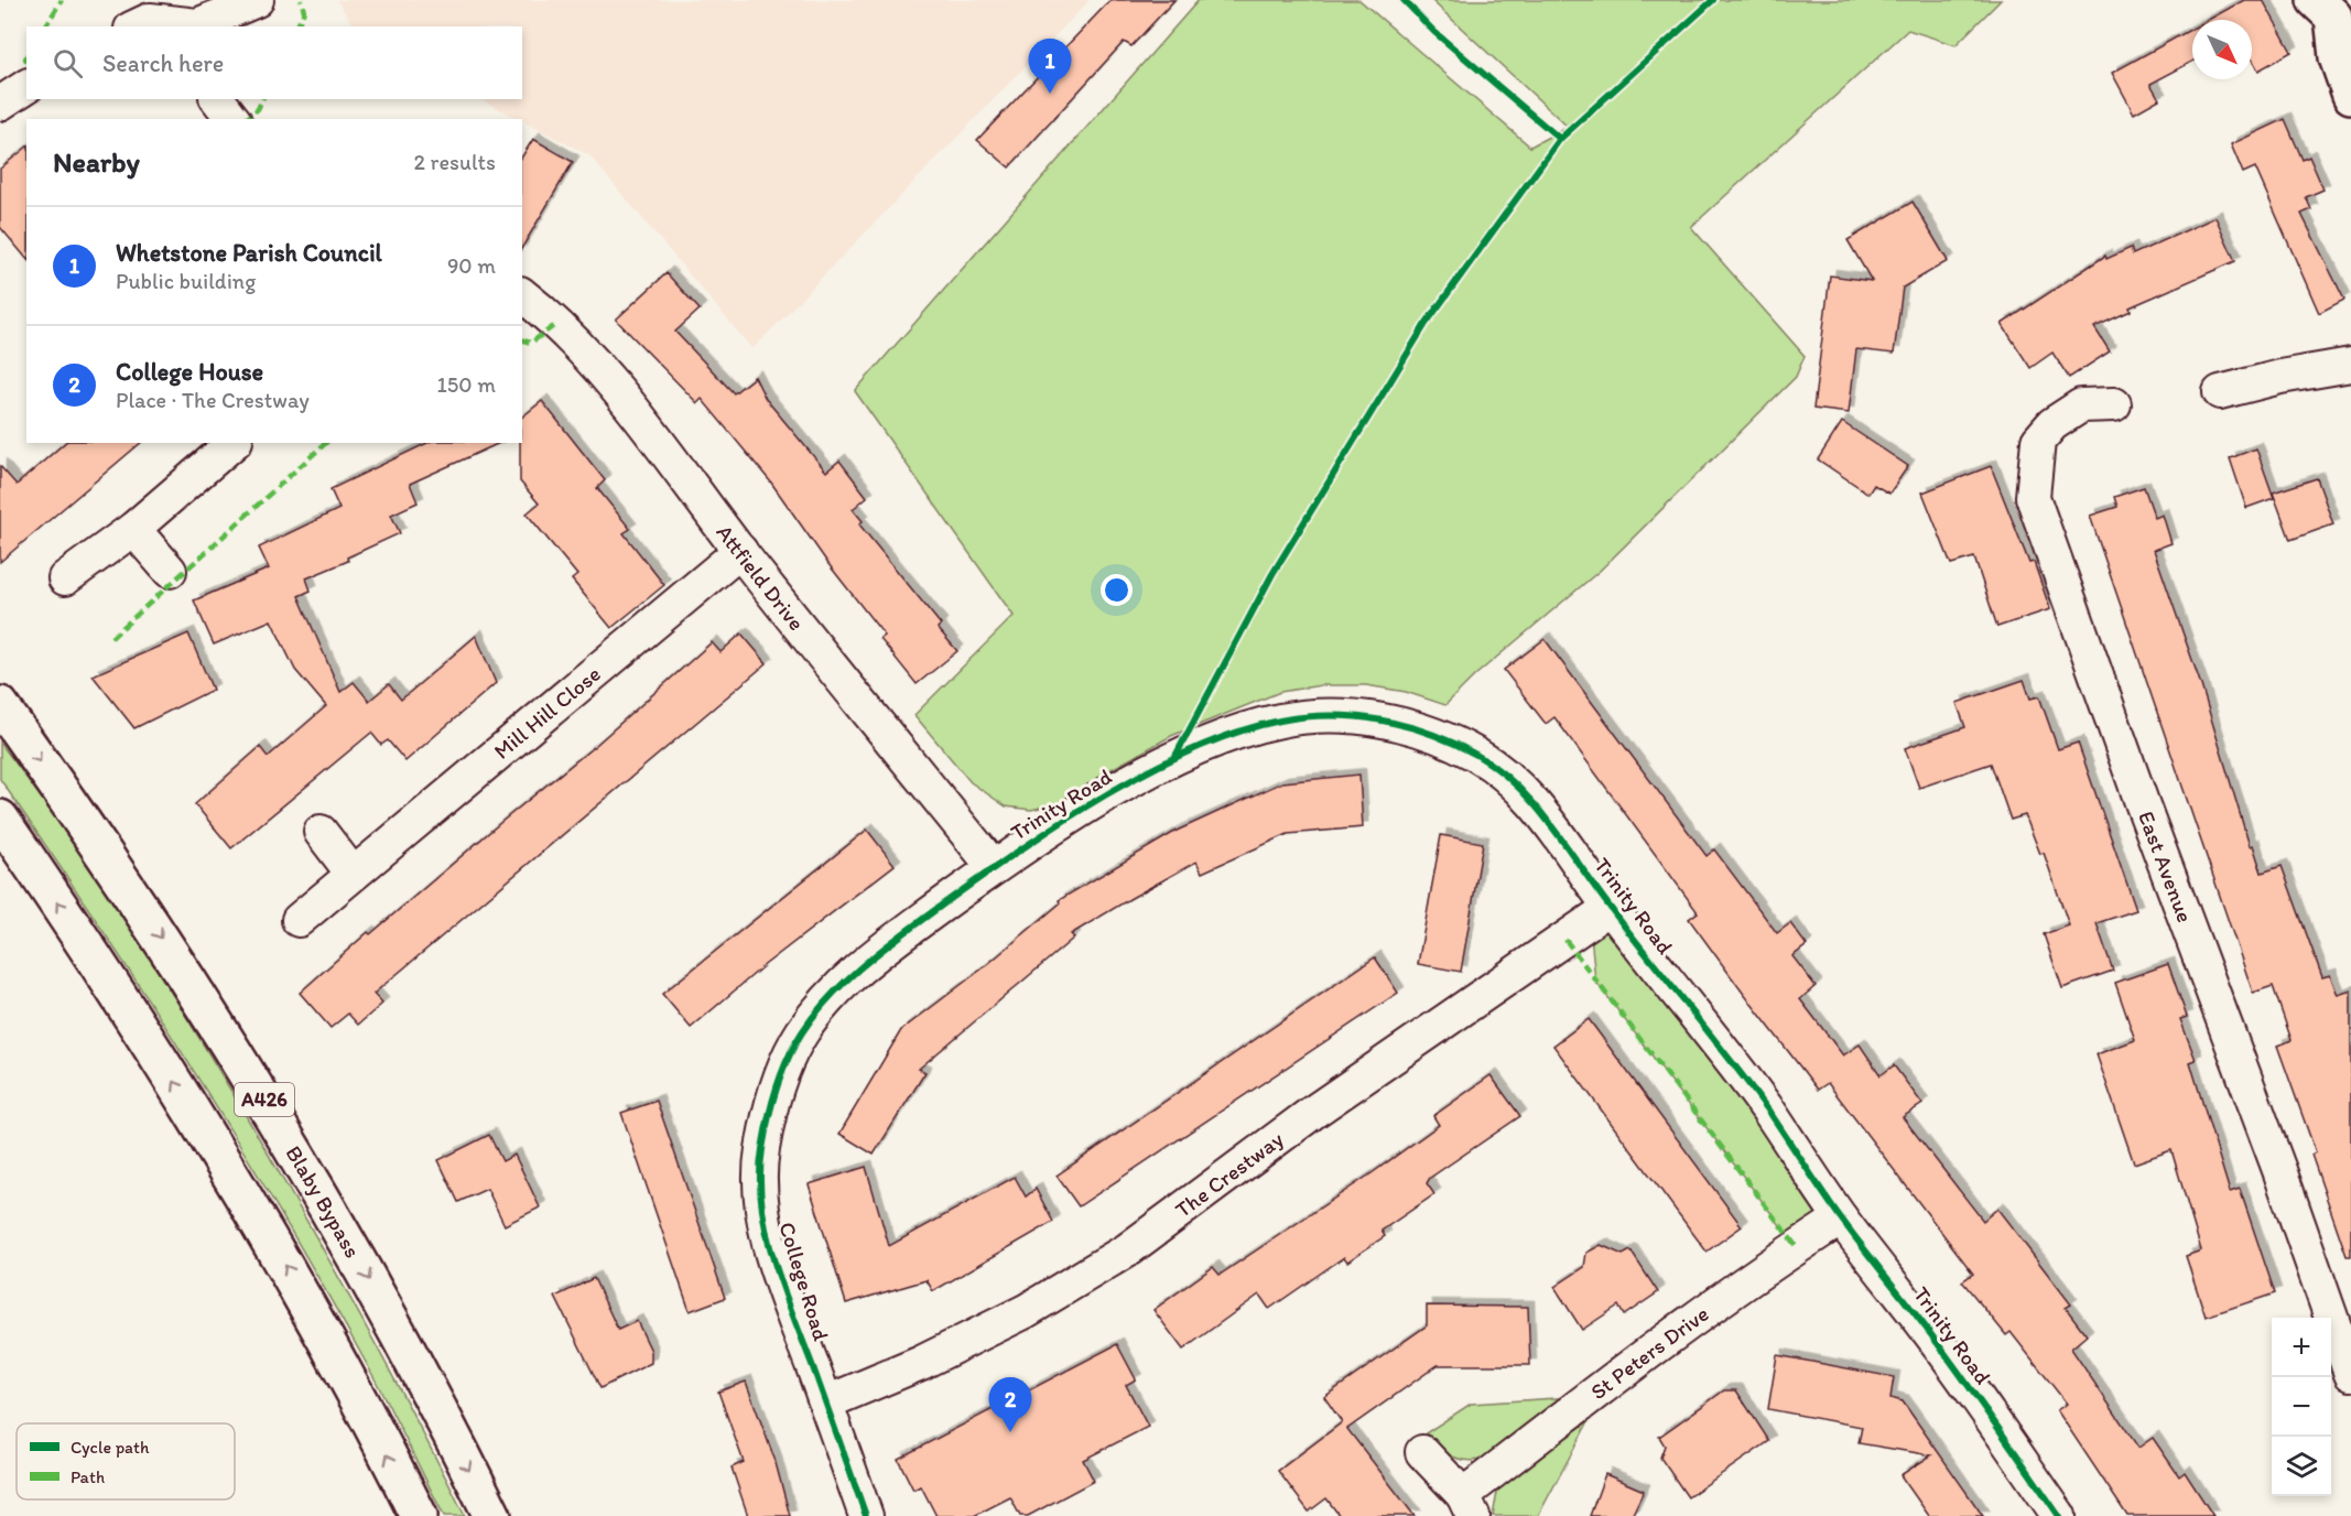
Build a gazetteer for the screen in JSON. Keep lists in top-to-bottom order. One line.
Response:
{"streets":{"main road":["A426","Blaby Bypass"],"street":["Attfield Drive","Mill Hill Close","Trinity Road","East Avenue","The Crestway","College Road","St Peters Drive"]},"crossings":[["Attfield Drive","Mill Hill Close"],["Attfield Drive","Trinity Road"],["Attfield Drive","College Road"],["Trinity Road","The Crestway"],["Trinity Road","College Road"],["Trinity Road","St Peters Drive"],["The Crestway","College Road"]],"legend":["Cycle path","Path"],"north":"bottom right","page":{"search":"Search here","pins":["1","2"],"heading":["Nearby","2 results"],"list":[{"mark":"1","name":"Whetstone Parish Council","note":"Public building","value":"90 m"},{"mark":"2","name":"College House","note":"Place · The Crestway","value":"150 m"}],"map_buttons":["+","−"]}}
